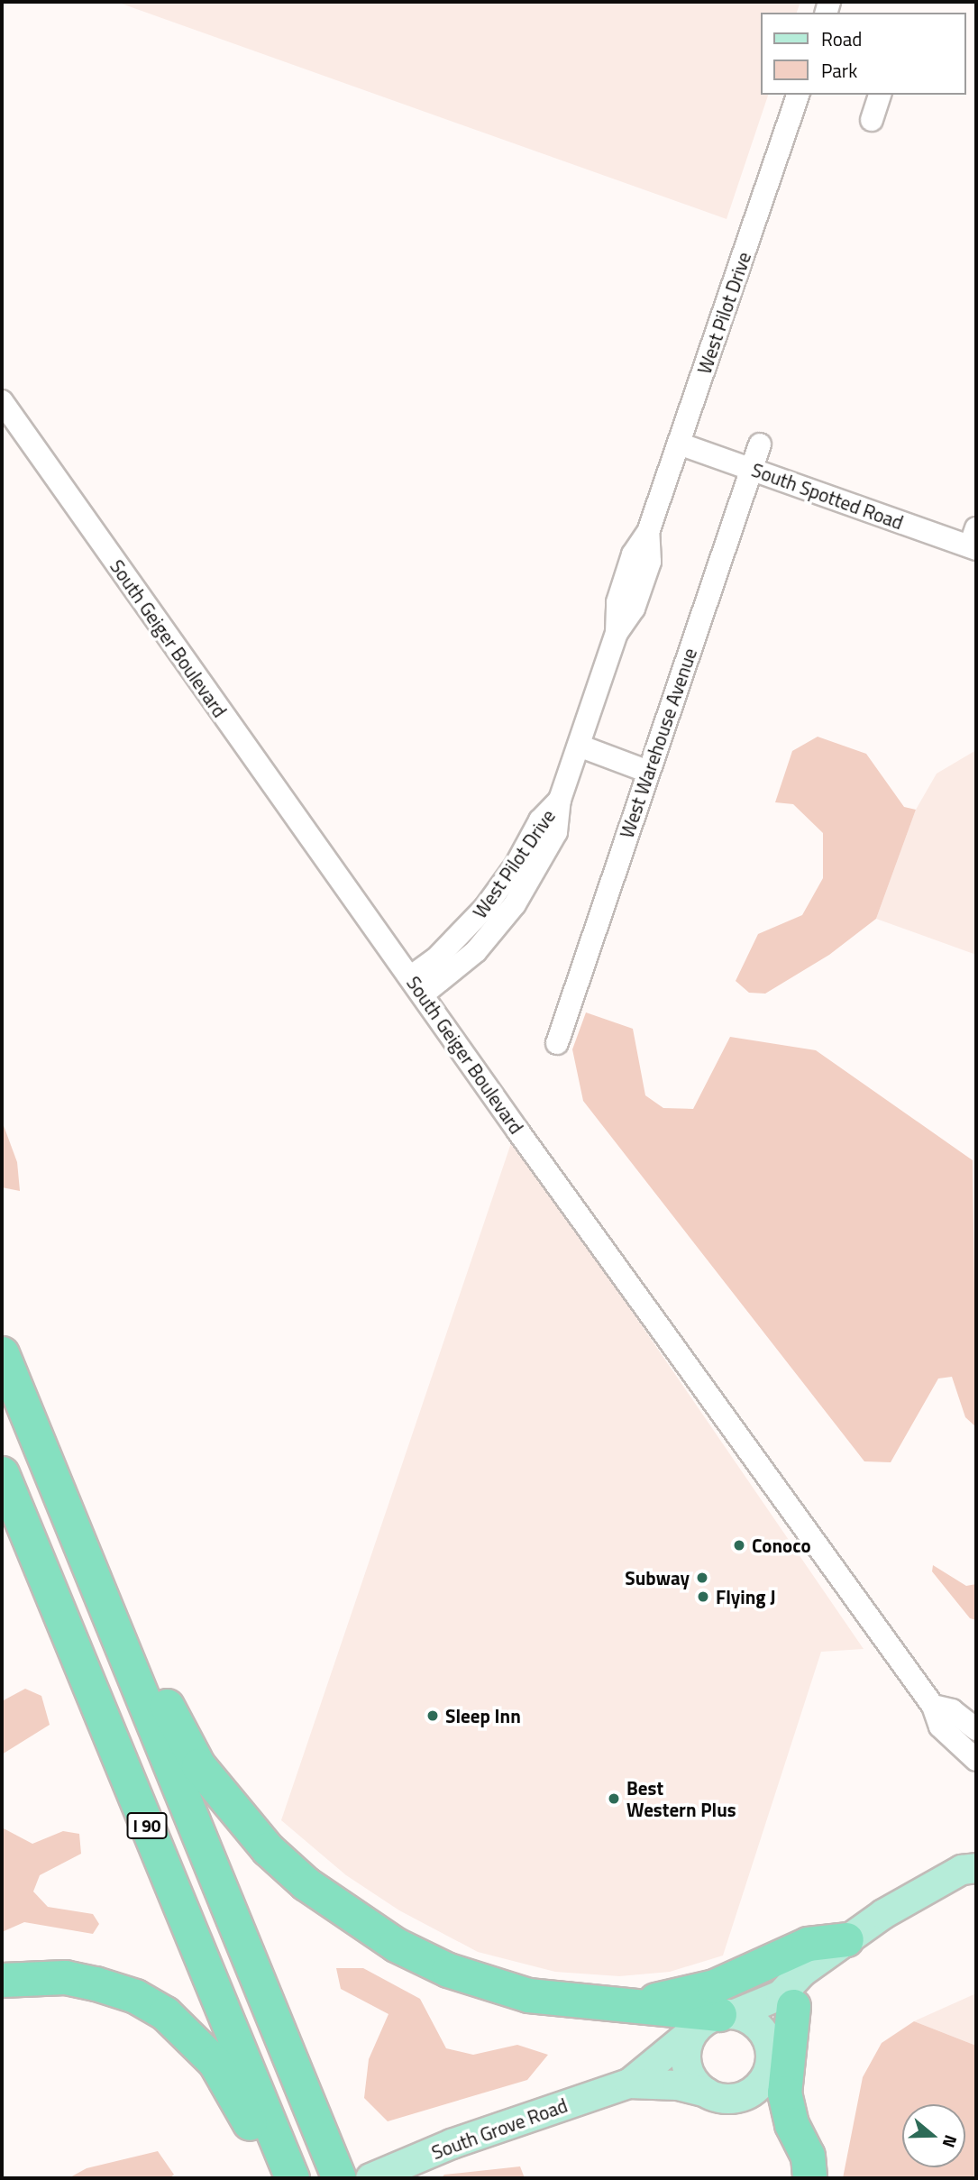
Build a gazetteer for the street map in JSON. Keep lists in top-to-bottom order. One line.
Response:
{"streets":{"highway":["I 90"],"main road":["South Grove Road"],"street":["West Pilot Drive","South Spotted Road","South Geiger Boulevard","West Warehouse Avenue"]},"crossings":[["West Pilot Drive","South Spotted Road"],["West Pilot Drive","South Geiger Boulevard"],["South Spotted Road","West Warehouse Avenue"]],"places":["Conoco","Subway","Flying J","Sleep Inn","Best Western Plus"],"legend":["Road","Park"],"north":"right"}
